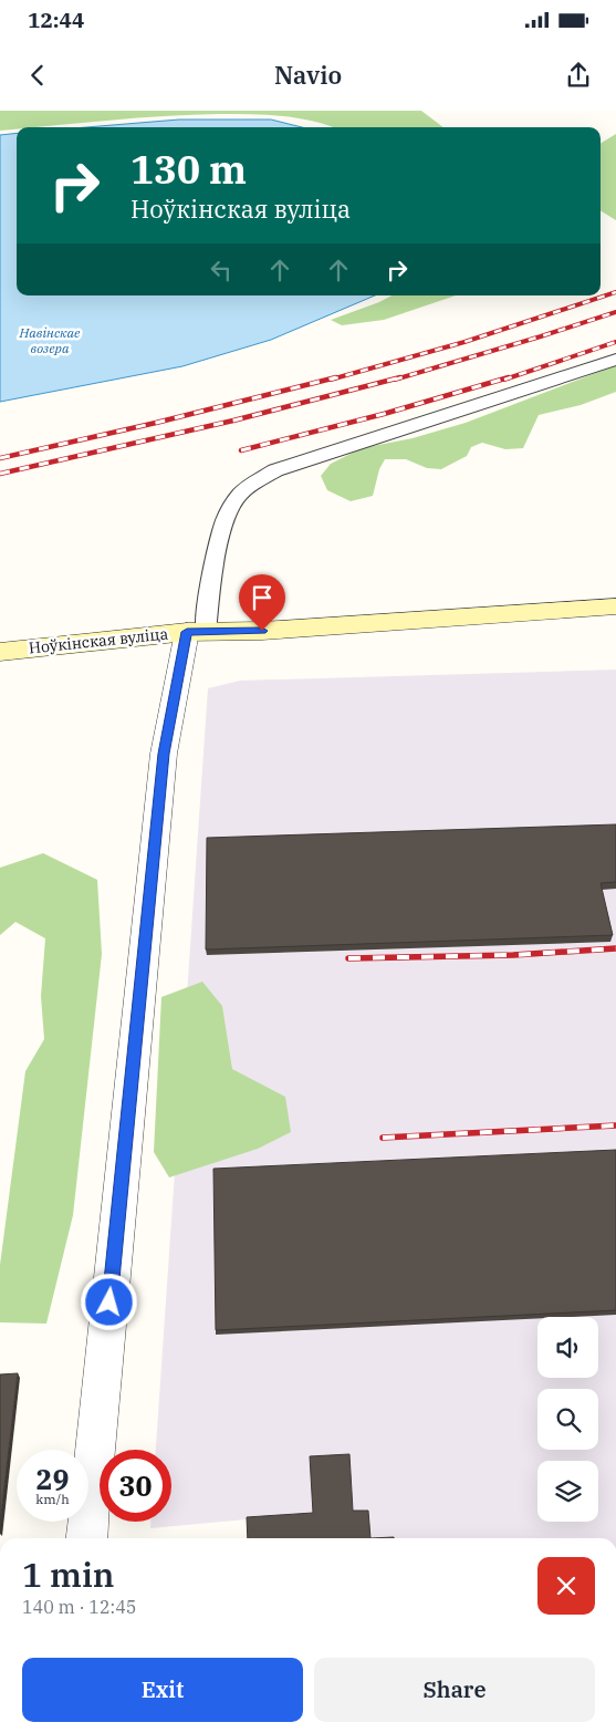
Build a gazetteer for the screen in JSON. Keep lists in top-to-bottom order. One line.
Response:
{"streets":{"main road":["Ноўкінская вуліца"]},"water":["Навінскае возера"],"page":{"status":"12:44","header":"Navio","turn":["130 m","Ноўкінская вуліца"],"speed":"29 km/h","limit":"30","heading":["1 min","140 m · 12:45"],"buttons":["Exit","Share"]}}
